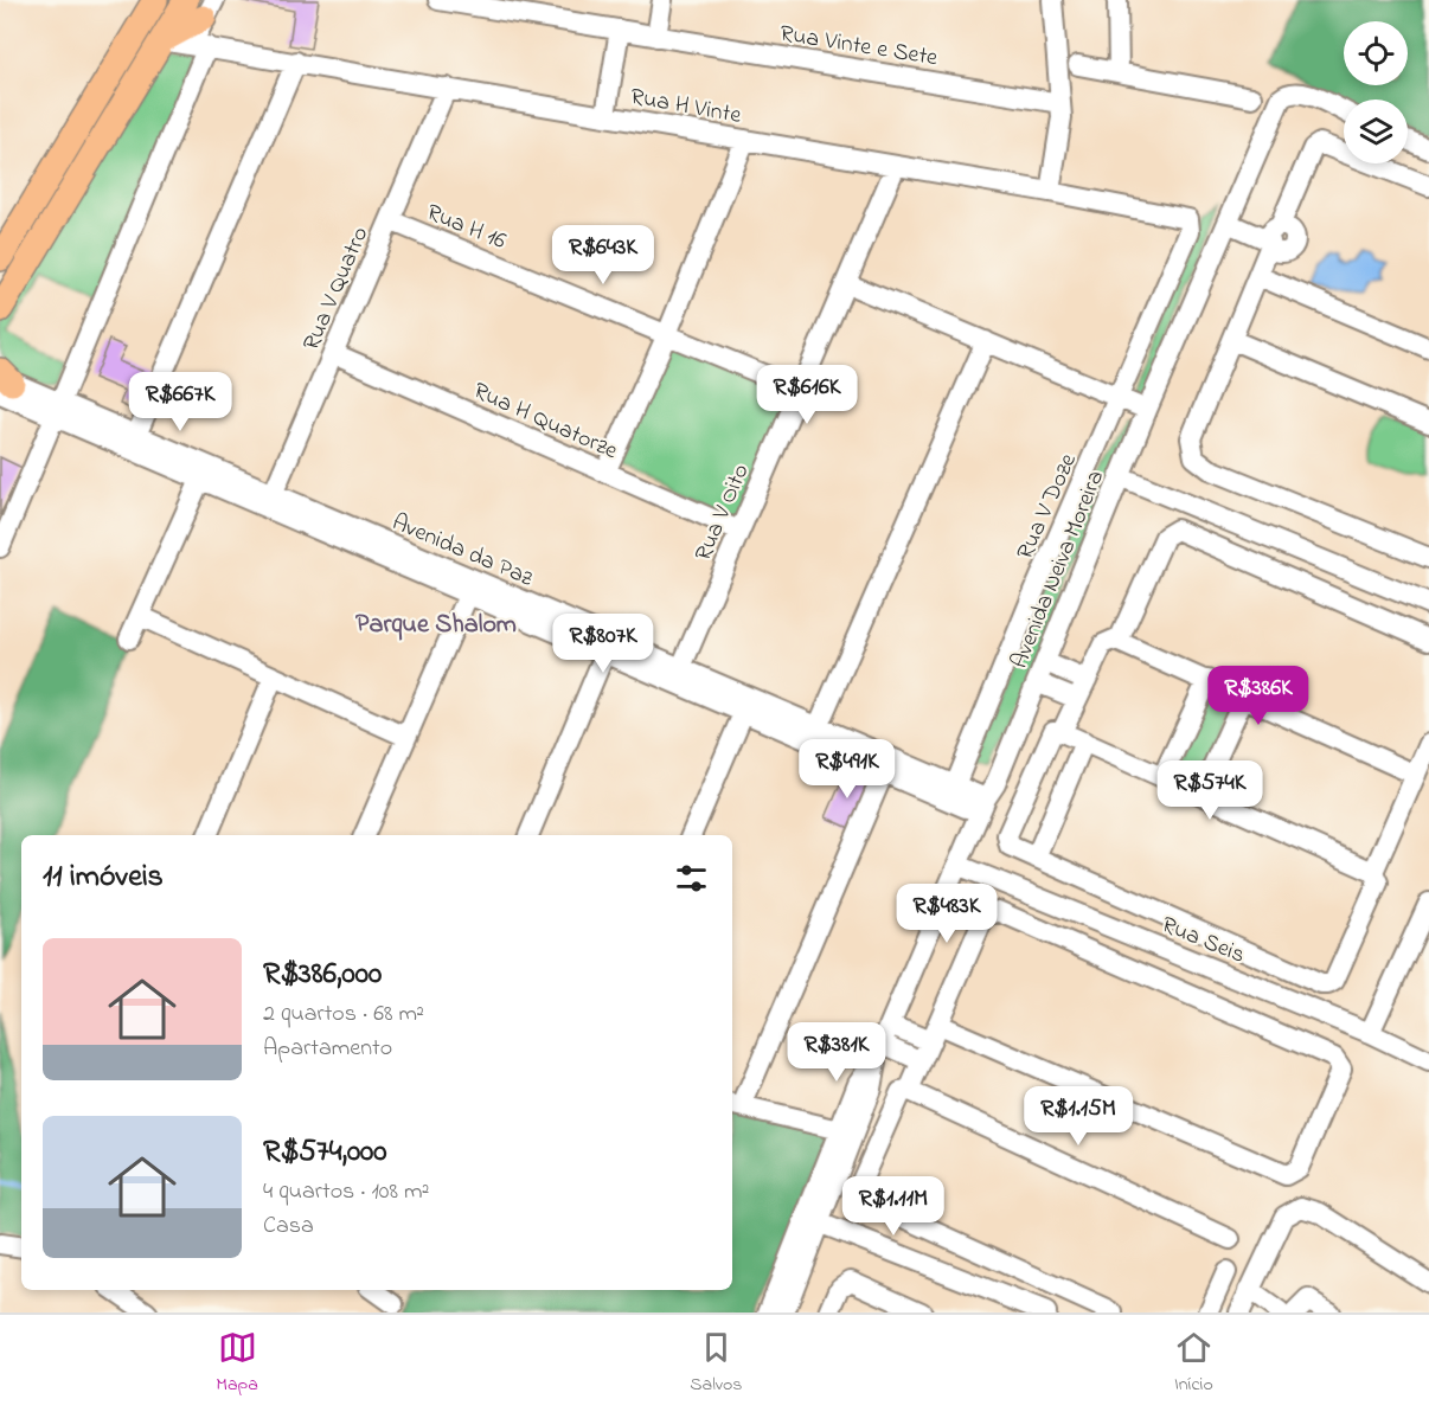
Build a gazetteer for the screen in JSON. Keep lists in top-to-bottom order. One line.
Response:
{"streets":{"street":["Rua Vinte e Sete","Rua H Vinte","Rua H 16","Rua V Quatro","Rua H Quatorze","Rua V Doze","Rua V Oito","Avenida da Paz","Avenida Neiva Moreira","Rua Seis"]},"crossings":[["Rua H Vinte","Rua V Quatro"],["Rua H Vinte","Rua V Doze"],["Rua H Vinte","Rua V Oito"],["Rua H 16","Rua V Quatro"],["Rua H 16","Rua V Oito"],["Rua V Quatro","Rua H Quatorze"],["Rua V Quatro","Avenida da Paz"],["Rua H Quatorze","Rua V Oito"],["Rua V Doze","Avenida da Paz"],["Rua V Oito","Avenida da Paz"],["Avenida da Paz","Avenida Neiva Moreira"],["Avenida Neiva Moreira","Rua Seis"]],"districts":["Parque Shalom"],"page":{"price":["R$643K","R$616K","R$667K","R$807K","R$386K","R$491K","R$574K","R$483K","R$381K","R$1.15M","R$1.11M"],"heading":"11 imóveis","list":[{"name":"R$386,000","note":"2 quartos · 68 m² · Apartamento"},{"name":"R$574,000","note":"4 quartos · 108 m² · Casa"}],"tabs":["Mapa","Salvos","Início"]}}
